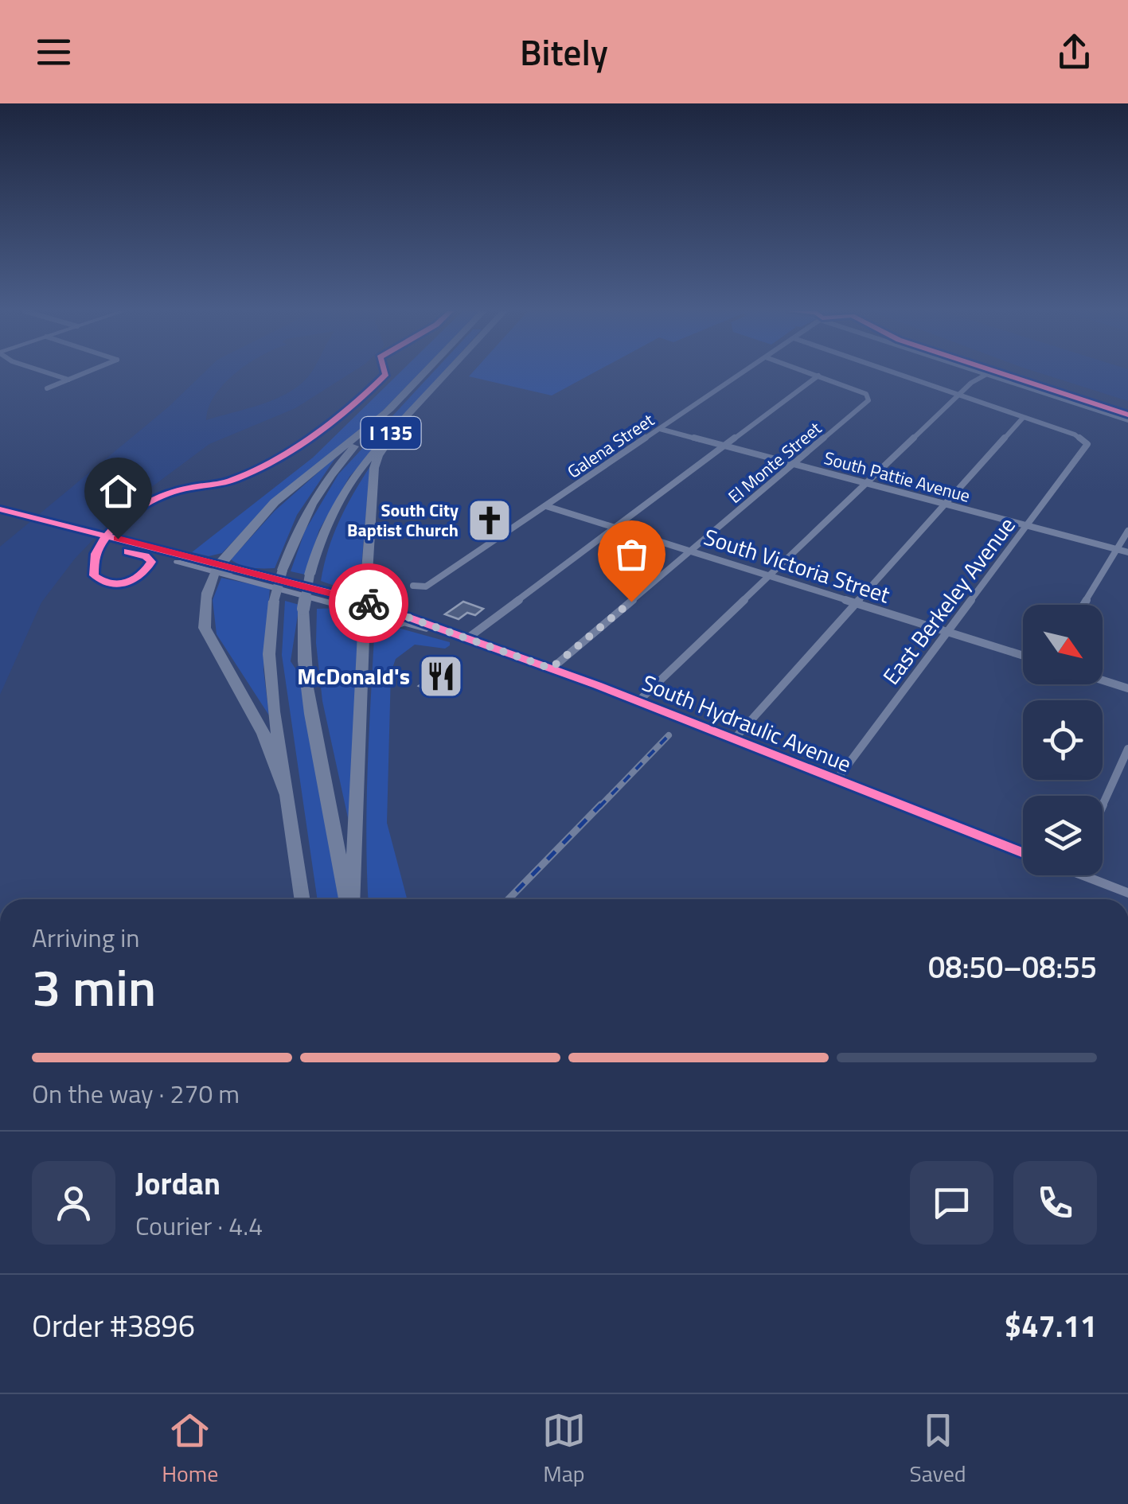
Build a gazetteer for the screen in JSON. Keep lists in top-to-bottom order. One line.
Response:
{"streets":{"highway":["I 135"],"street":["Galena Street","El Monte Street","South Pattie Avenue","South Victoria Street","East Berkeley Avenue","South Hydraulic Avenue"]},"crossings":[["Galena Street","South Pattie Avenue"],["Galena Street","South Victoria Street"],["El Monte Street","South Pattie Avenue"],["El Monte Street","South Victoria Street"],["El Monte Street","South Hydraulic Avenue"],["South Pattie Avenue","East Berkeley Avenue"],["South Victoria Street","East Berkeley Avenue"],["East Berkeley Avenue","South Hydraulic Avenue"]],"places":{"church":["South City Baptist Church"],"restaurant":["McDonald's"]},"north":"bottom right","page":{"header":"Bitely","heading":["3 min","Arriving in","08:50–08:55"],"panel":["Jordan","Courier · 4.4","Order #3896","$47.11"],"bar":"On the way · 270 m","tabs":["Home","Map","Saved"]}}
